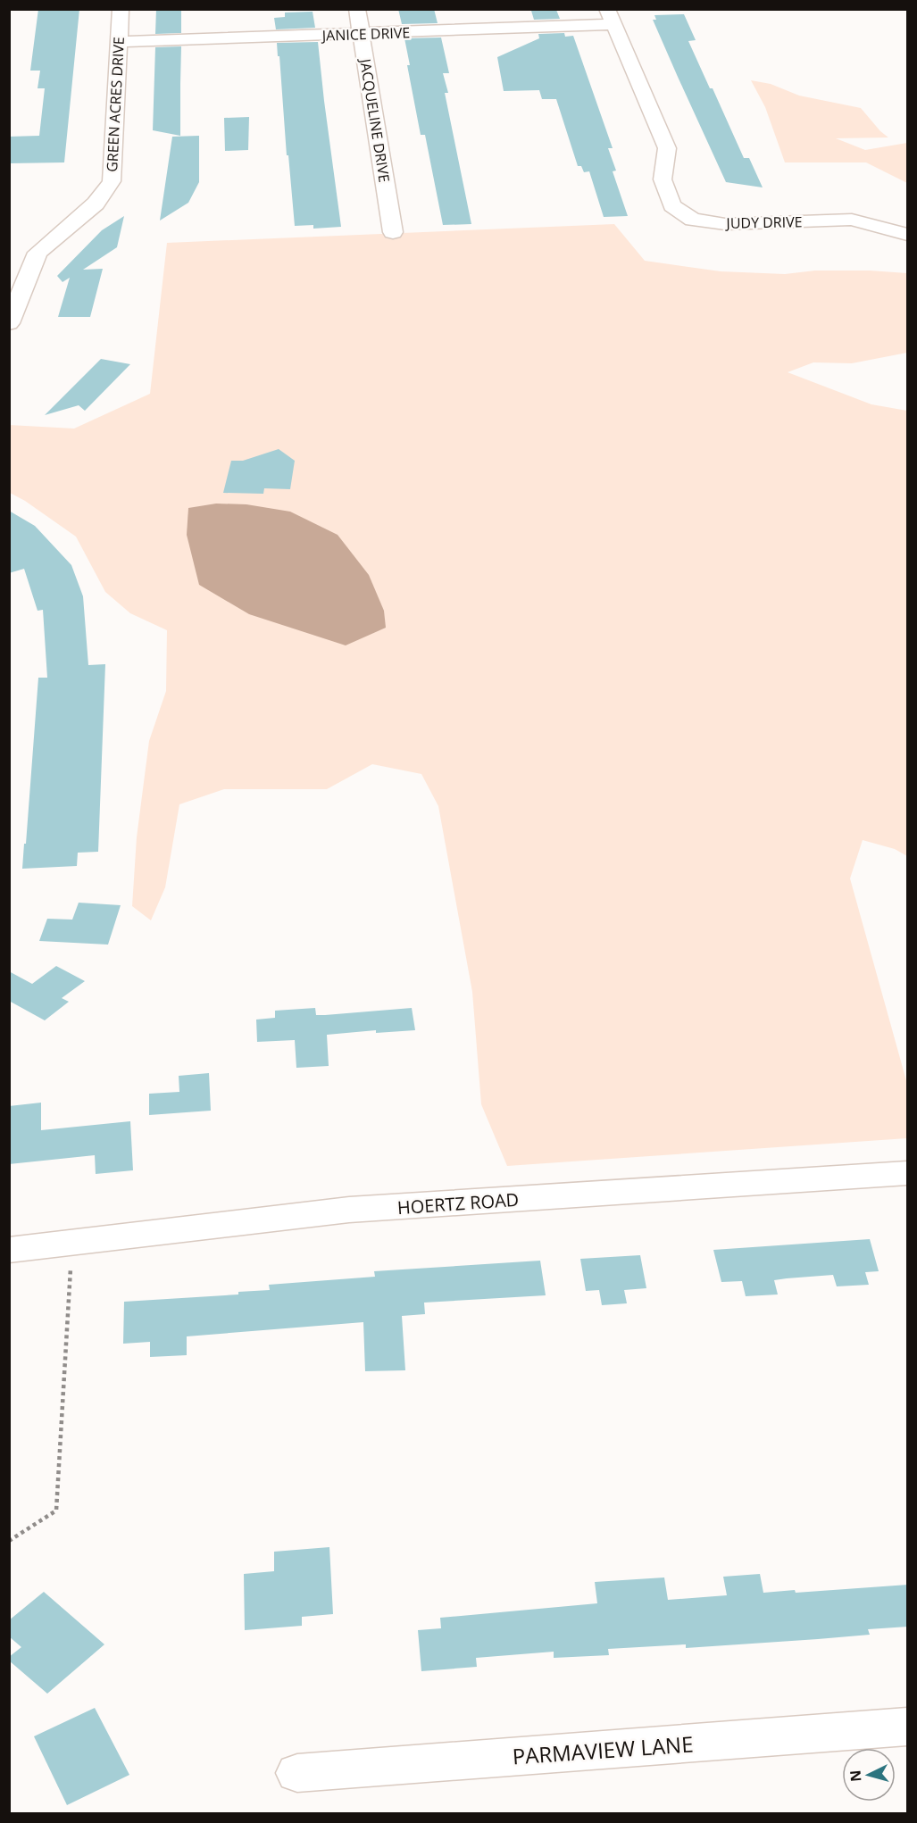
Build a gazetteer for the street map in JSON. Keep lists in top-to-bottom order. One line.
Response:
{"streets":{"street":["JANICE DRIVE","GREEN ACRES DRIVE","JACQUELINE DRIVE","JUDY DRIVE","HOERTZ ROAD","PARMAVIEW LANE"]},"crossings":[["JANICE DRIVE","GREEN ACRES DRIVE"],["JANICE DRIVE","JACQUELINE DRIVE"],["JANICE DRIVE","JUDY DRIVE"]],"north":"left"}
